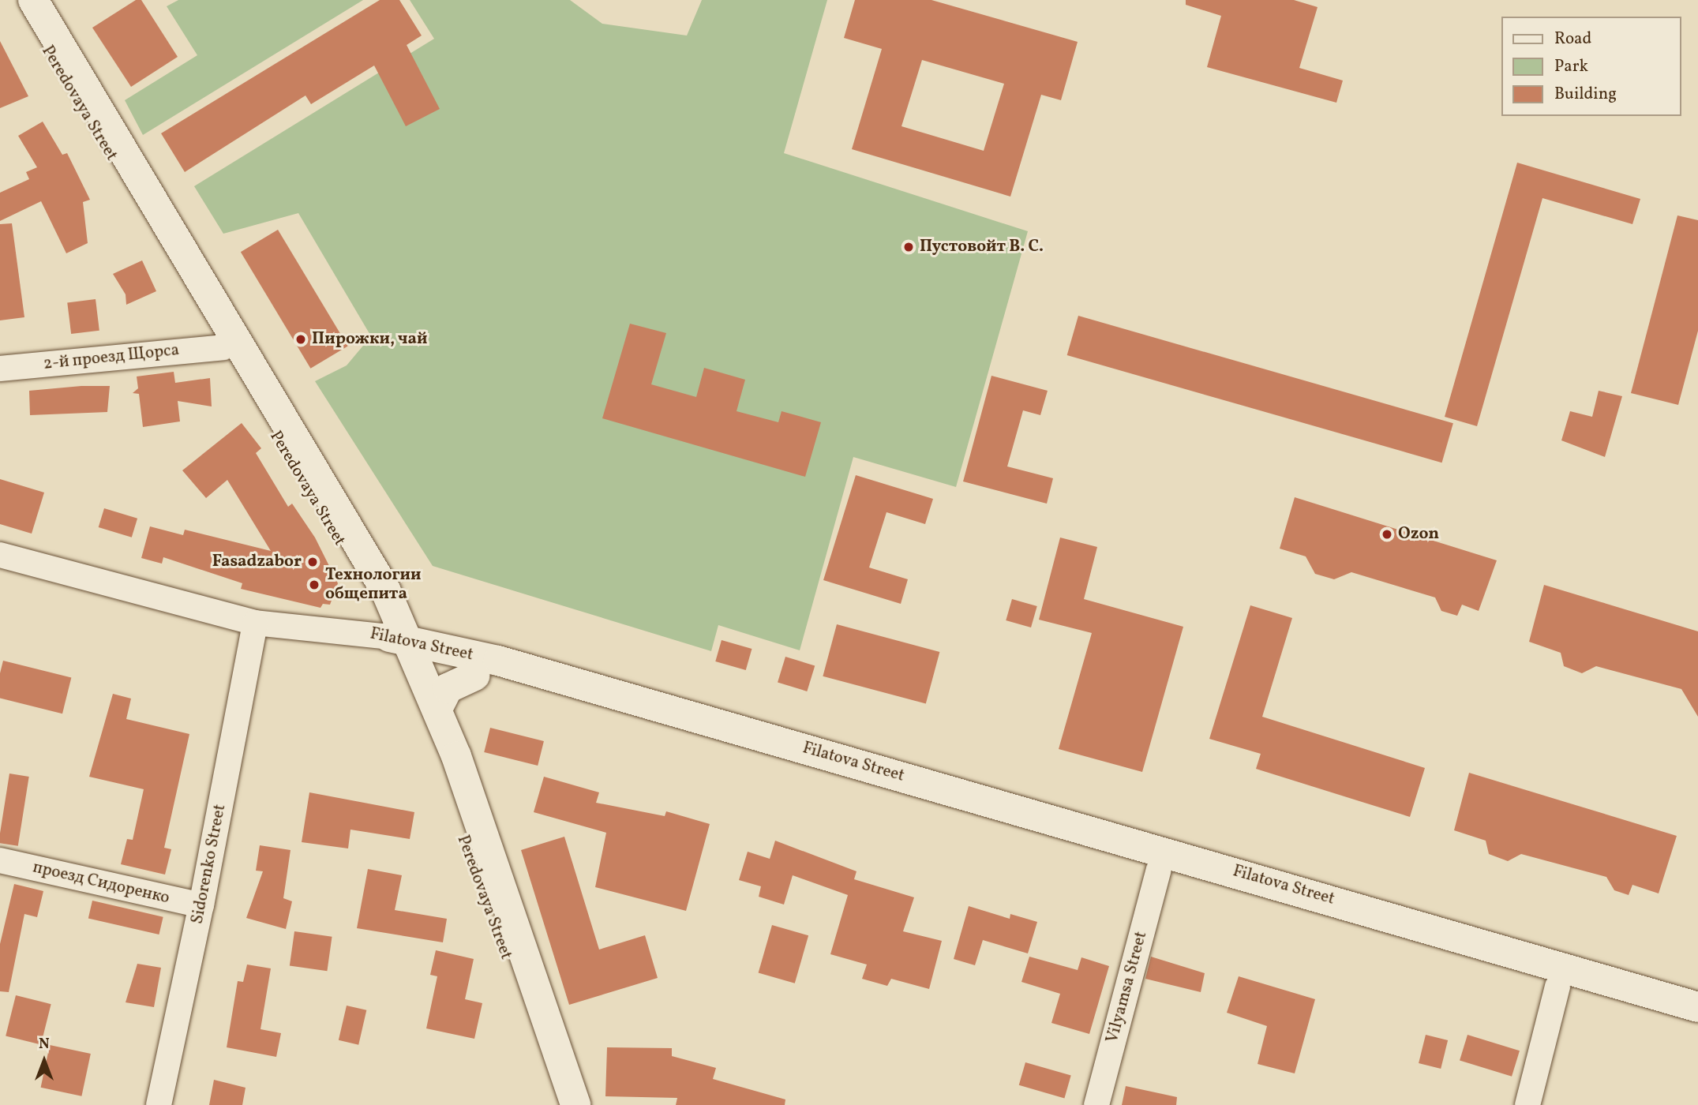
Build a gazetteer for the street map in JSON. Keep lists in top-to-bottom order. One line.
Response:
{"streets":{"main road":["Peredovaya Street","Filatova Street"],"street":["2-й проезд Щорса","Sidorenko Street","проезд Сидоренко","Vilyamsa Street"]},"crossings":[["Peredovaya Street","2-й проезд Щорса"],["Peredovaya Street","Filatova Street"],["Filatova Street","Sidorenko Street"],["Sidorenko Street","проезд Сидоренко"]],"places":["Пустовойт В. С.","Пирожки, чай","Ozon","Fasadzabor","Технологии общепита"],"legend":["Road","Park","Building"],"north":"top"}
